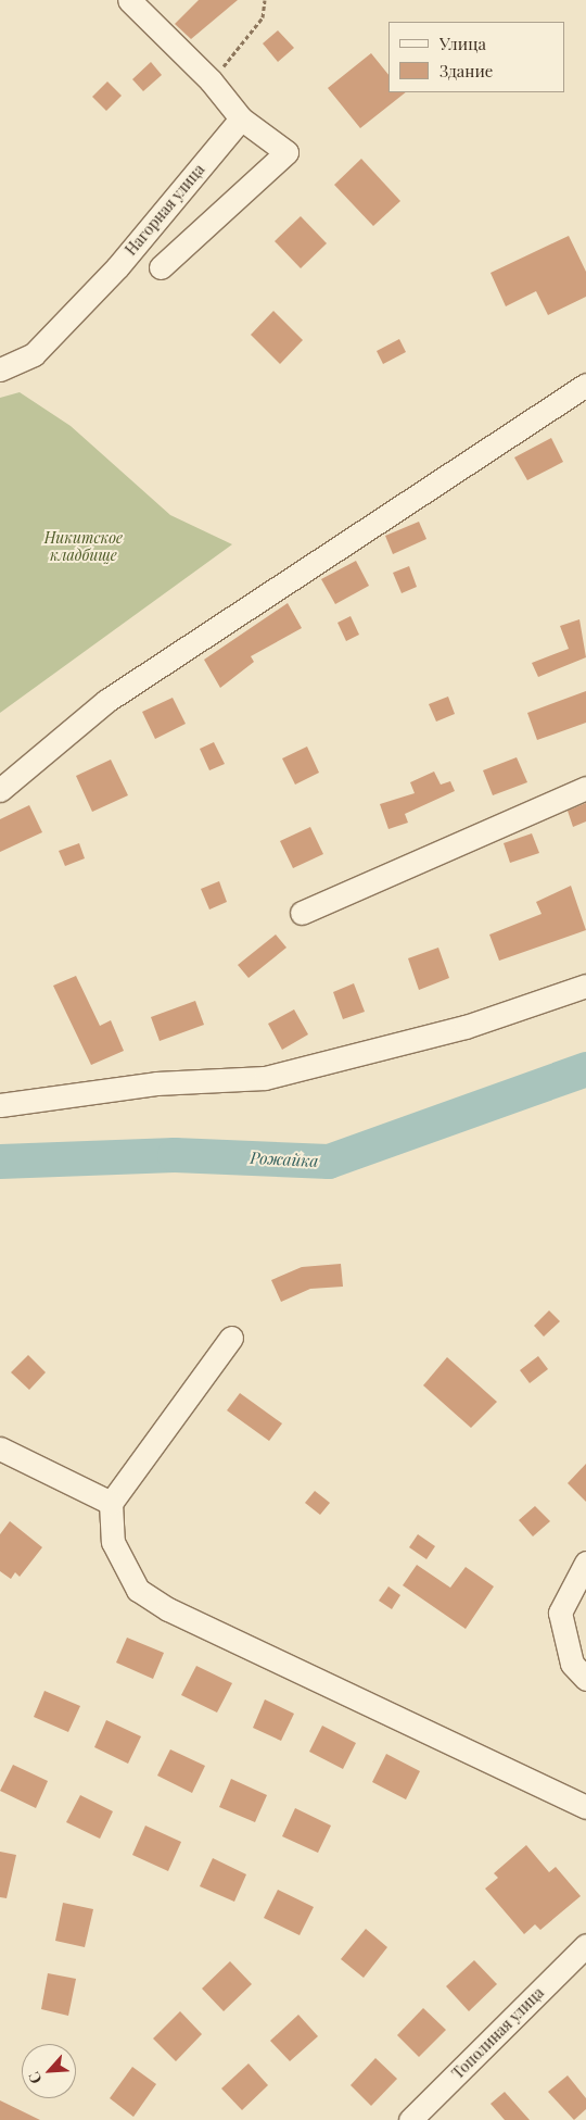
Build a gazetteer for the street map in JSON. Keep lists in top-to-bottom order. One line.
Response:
{"streets":{"street":["Нагорная улица","Тополиная улица"]},"water":["Рожайка"],"parks":["Никитское кладбище"],"legend":["Улица","Здание"],"north":"bottom left"}
